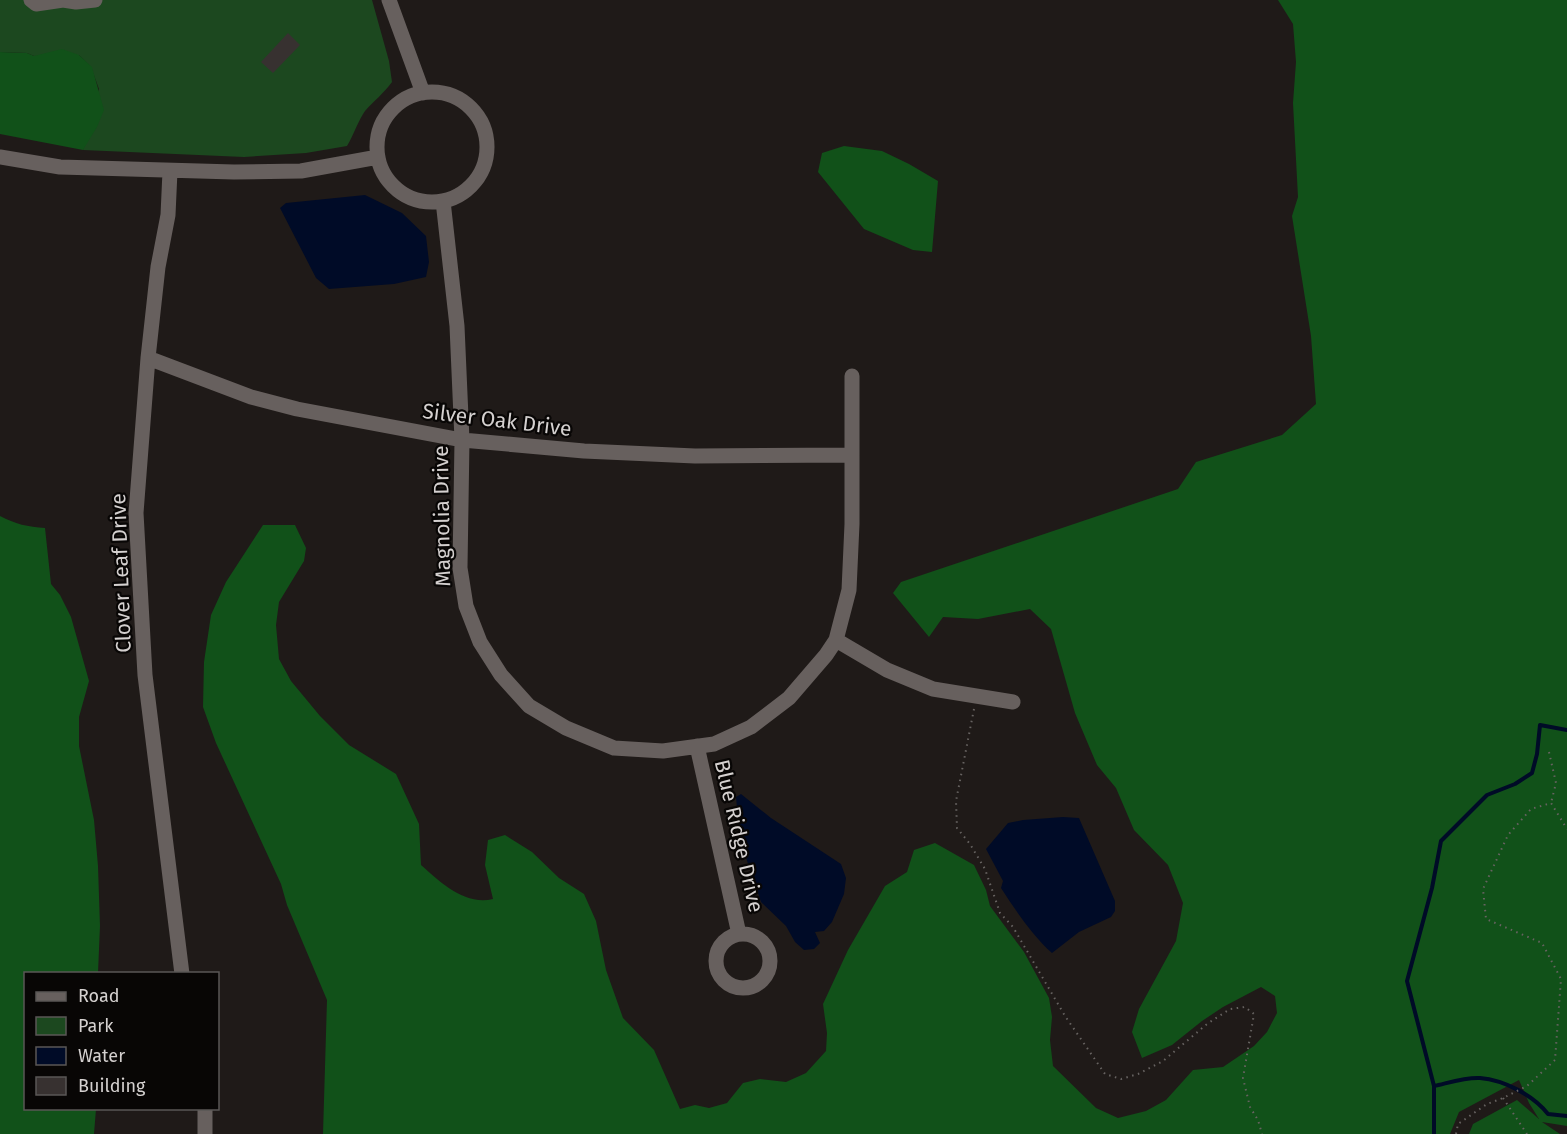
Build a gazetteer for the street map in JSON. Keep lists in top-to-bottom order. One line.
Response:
{"streets":{"street":["Silver Oak Drive","Magnolia Drive","Clover Leaf Drive","Blue Ridge Drive"]},"crossings":[["Silver Oak Drive","Magnolia Drive"],["Silver Oak Drive","Clover Leaf Drive"],["Magnolia Drive","Blue Ridge Drive"]],"legend":["Road","Park","Water","Building"]}
